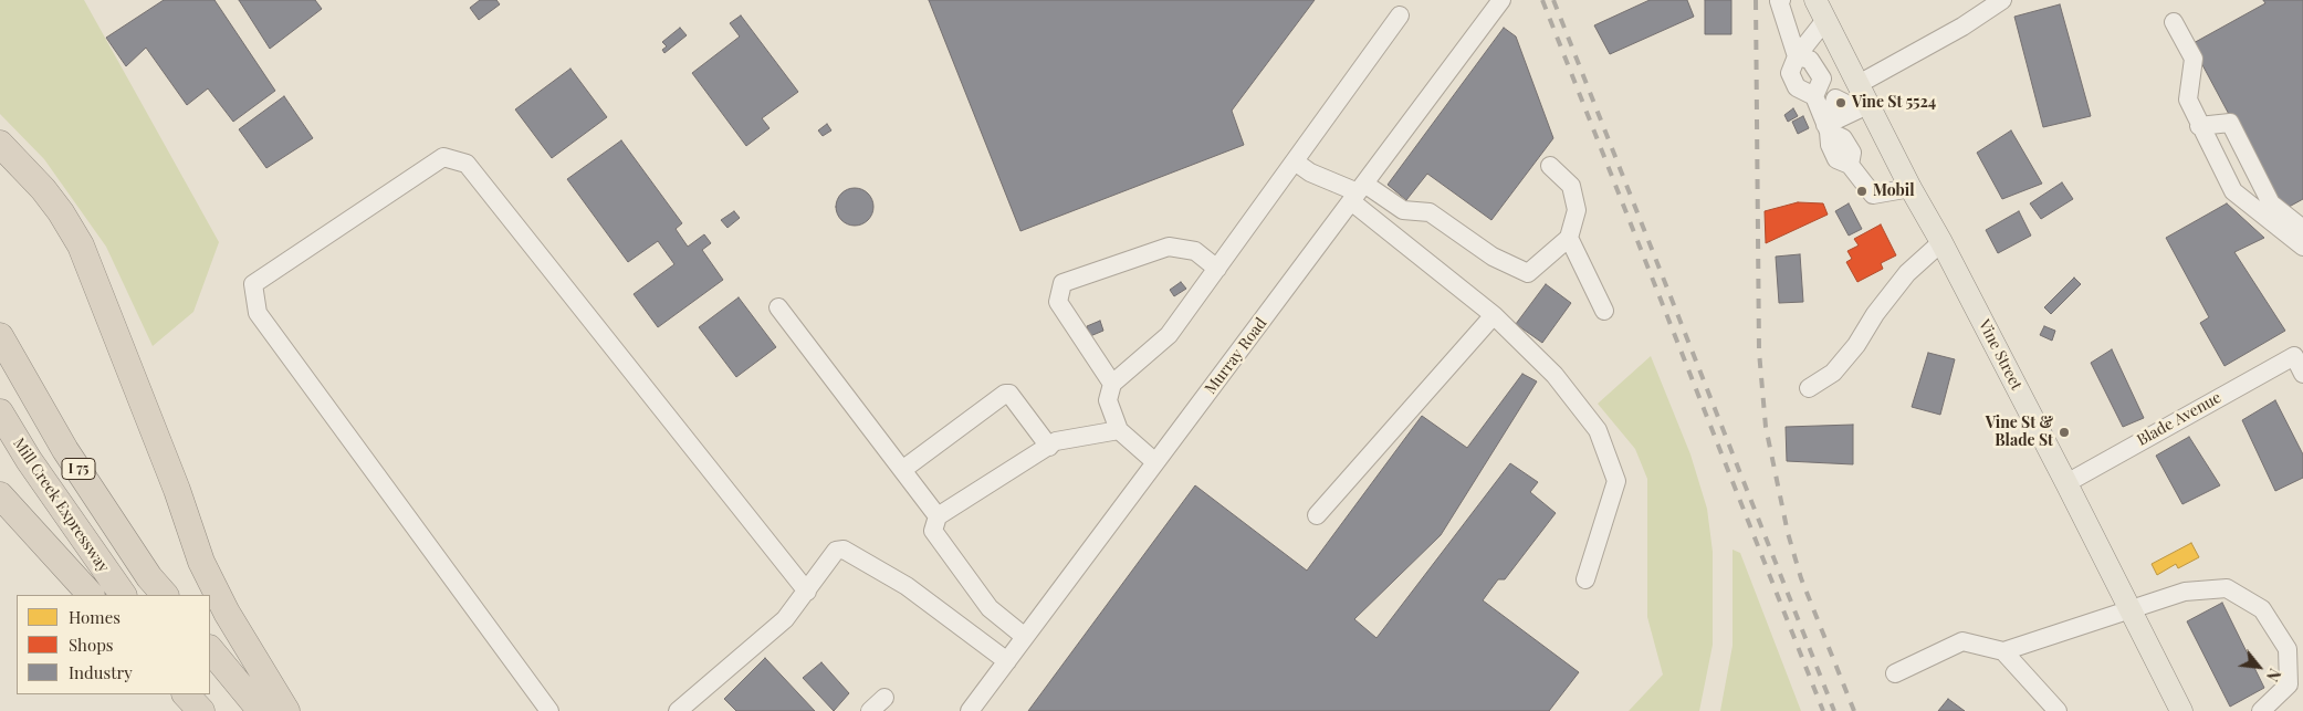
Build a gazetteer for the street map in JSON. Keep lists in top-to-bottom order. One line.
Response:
{"streets":{"highway":["I 75","Mill Creek Expressway"],"main road":["Vine Street"],"street":["Murray Road","Blade Avenue"]},"crossings":[["Vine Street","Blade Avenue"]],"places":["Vine St 5524","Mobil","Vine St & Blade St"],"legend":["Homes","Shops","Industry"],"north":"bottom right"}
